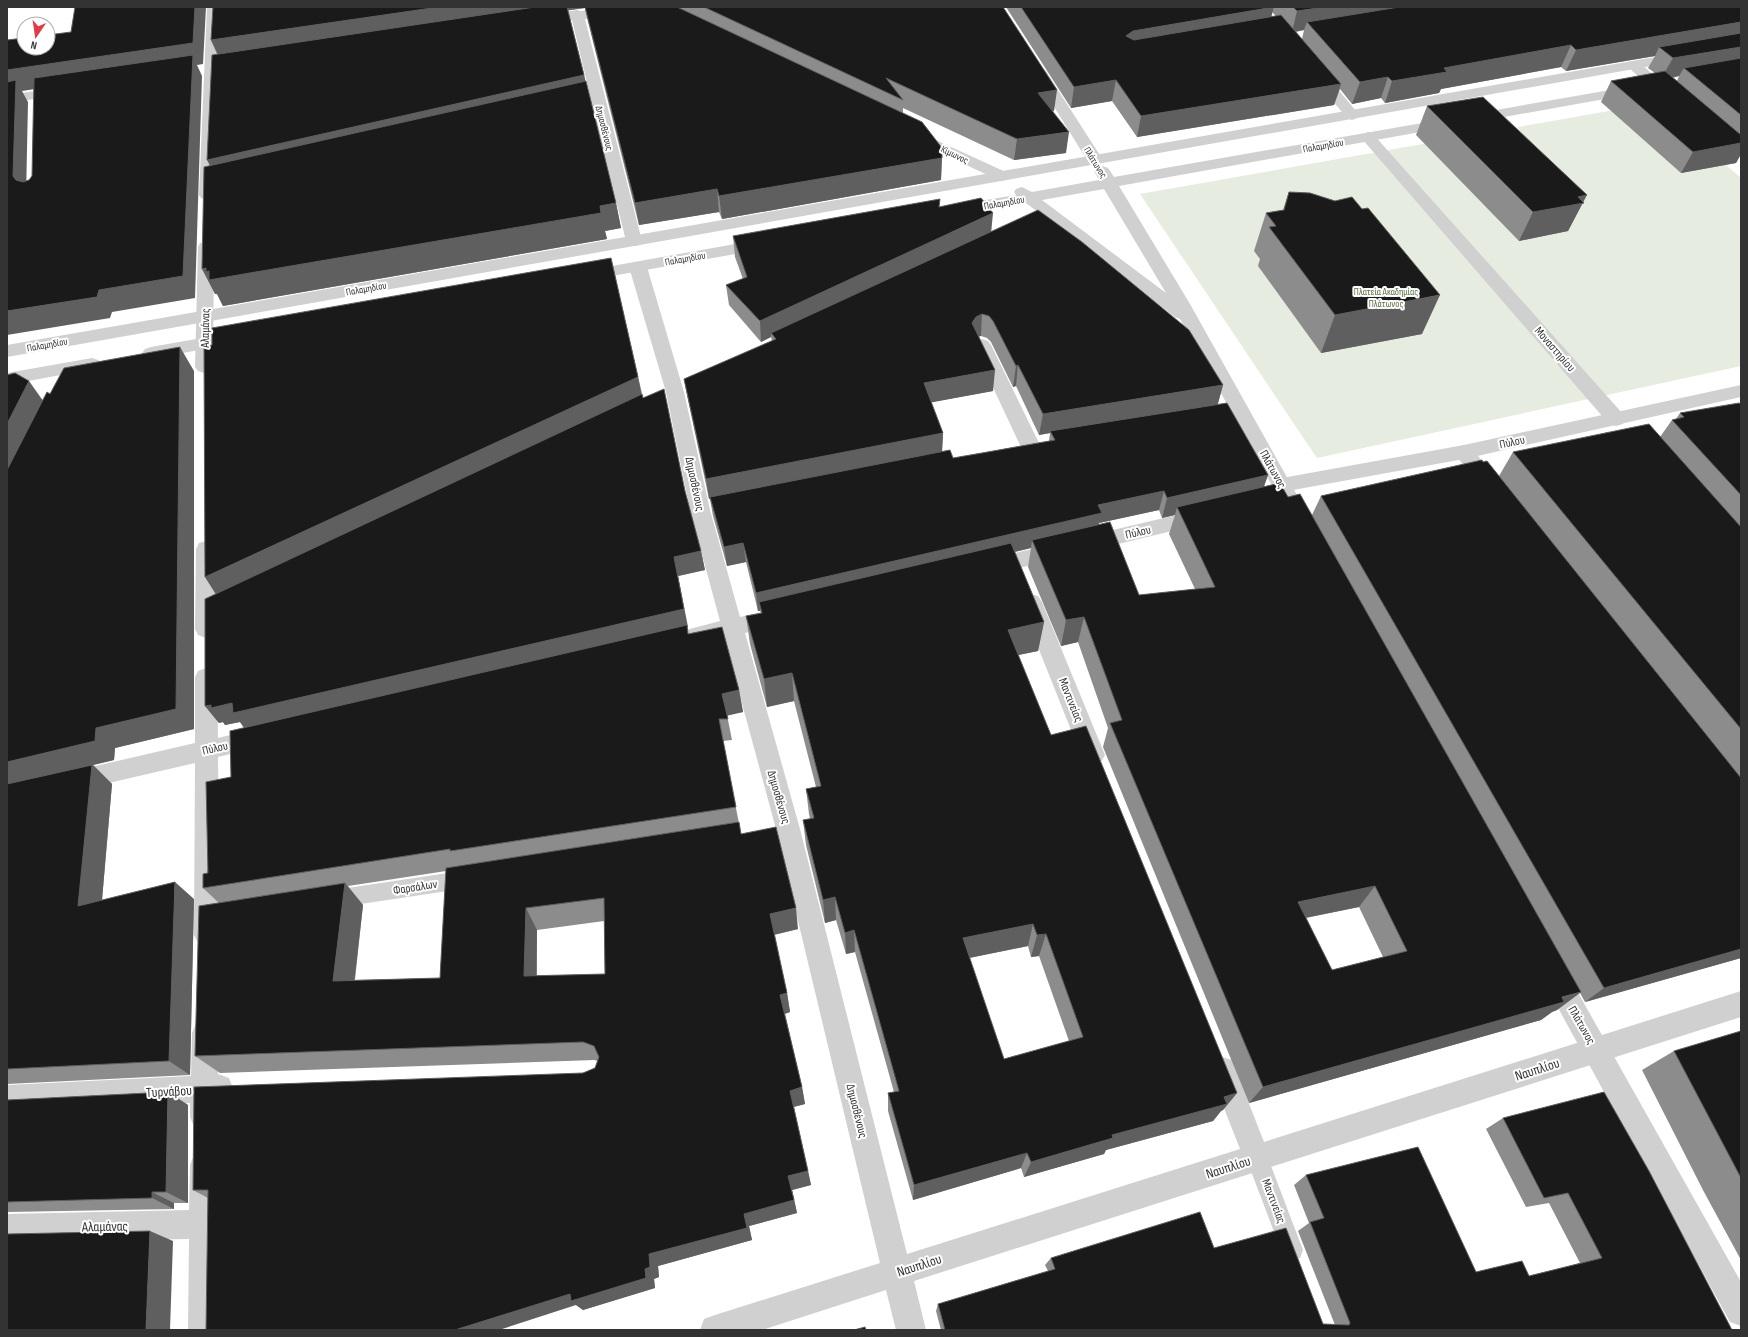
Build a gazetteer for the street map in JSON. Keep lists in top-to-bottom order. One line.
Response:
{"streets":{"street":["Δημοσθένους","Παλαμηδίου","Κίμωνος","Πλάτωνος","Αλαμάνας","Μοναστηρίου","Πύλου","Μαντινείας","Ναυπλίου","Τυρνάβου"],"lane":["Φαρσάλων"]},"crossings":[["Δημοσθένους","Παλαμηδίου"],["Δημοσθένους","Ναυπλίου"],["Παλαμηδίου","Κίμωνος"],["Παλαμηδίου","Πλάτωνος"],["Παλαμηδίου","Αλαμάνας"],["Παλαμηδίου","Μοναστηρίου"],["Κίμωνος","Πλάτωνος"],["Πλάτωνος","Πύλου"],["Πλάτωνος","Ναυπλίου"],["Μοναστηρίου","Πύλου"],["Πύλου","Μαντινείας"],["Μαντινείας","Ναυπλίου"]],"parks":["Πλατεία Ακαδημίας Πλάτωνος"],"north":"bottom"}
